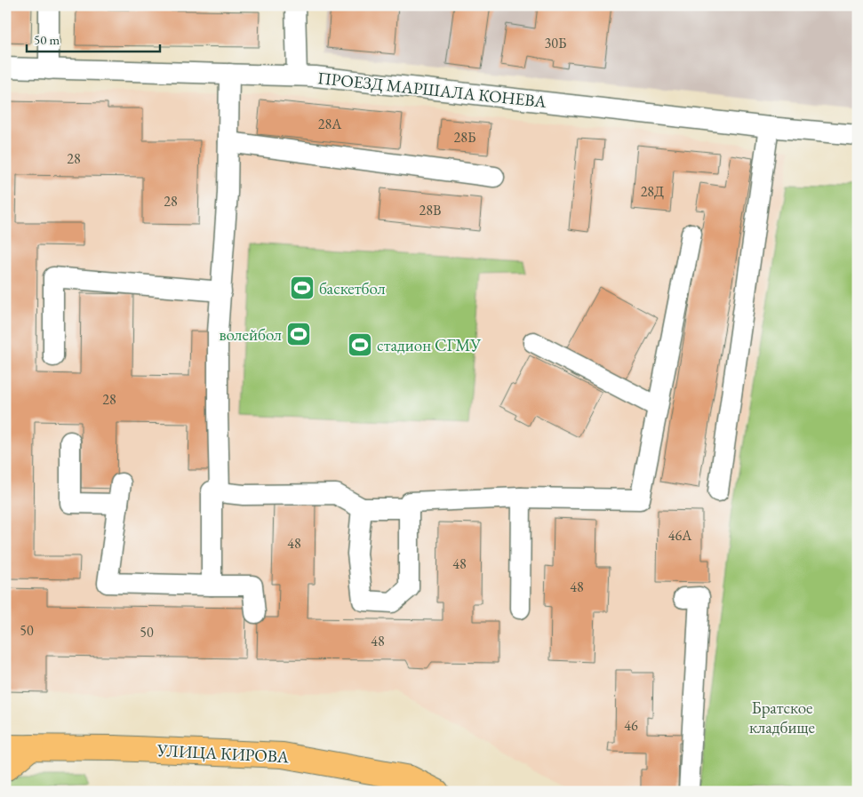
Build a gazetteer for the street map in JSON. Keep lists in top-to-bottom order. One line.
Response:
{"streets":{"main road":["УЛИЦА КИРОВА"],"street":["ПРОЕЗД МАРШАЛА КОНЕВА"]},"parks":["Братское кладбище"],"places":{"sports":["баскетбол","волейбол","стадион СГМУ"]},"house_numbers":["30Б","28А","28Б","28","28Д","28","28В","28","46А","48","48","48","50","50","48","46"],"scale_bar":"50 m"}
